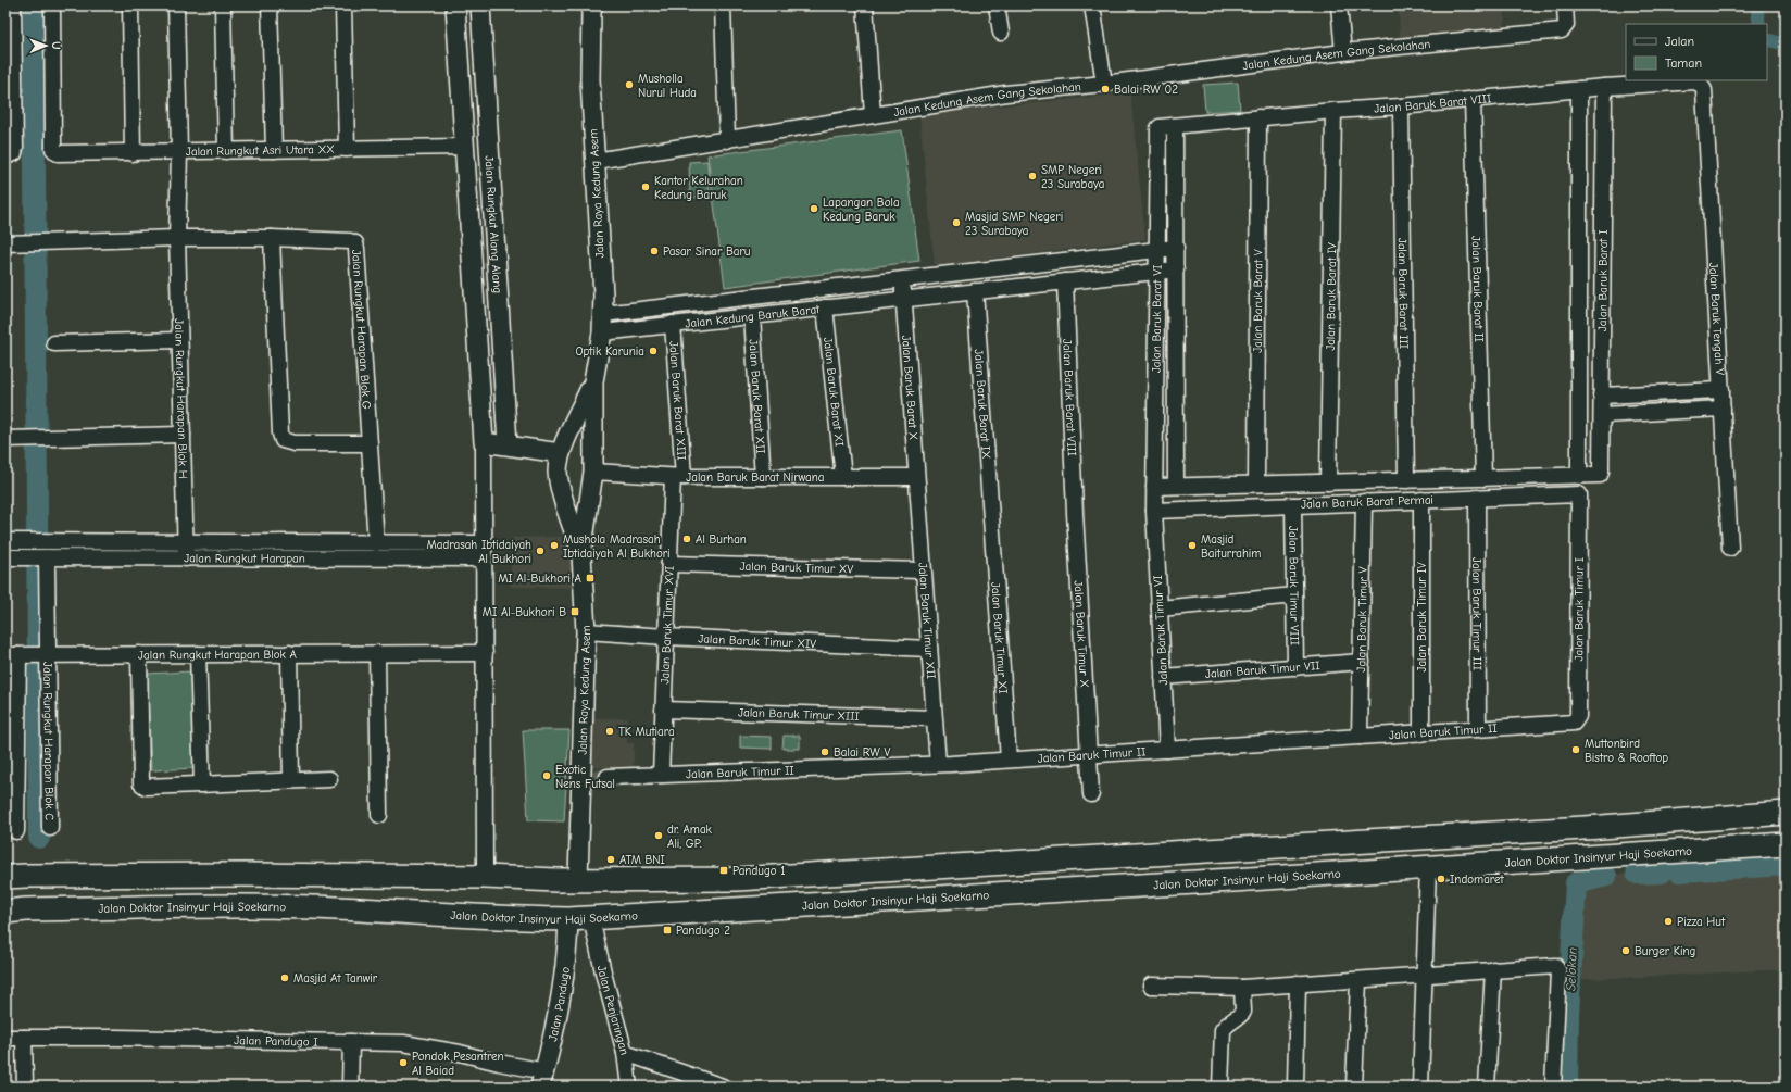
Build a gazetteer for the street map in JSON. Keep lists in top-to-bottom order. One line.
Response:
{"streets":{"main road":["Jalan Doktor Insinyur Haji Soekarno"],"street":["Jalan Kedung Asem Gang Sekolahan","Jalan Baruk Barat VIII","Jalan Rungkut Asri Utara XX","Jalan Raya Kedung Asem","Jalan Rungkut Alang Alang","Jalan Baruk Barat I","Jalan Baruk Barat II","Jalan Baruk Barat III","Jalan Baruk Barat IV","Jalan Baruk Barat V","Jalan Kedung Baruk Barat","Jalan Baruk Barat VI","Jalan Baruk Tengah V","Jalan Rungkut Harapan Blok G","Jalan Baruk Barat X","Jalan Baruk Barat XI","Jalan Baruk Barat XII","Jalan Rungkut Harapan Blok H","Jalan Baruk Barat XIII","Jalan Baruk Barat IX","Jalan Baruk Barat Nirwana","Jalan Baruk Barat Permai","Jalan Rungkut Harapan","Jalan Baruk Timur XV","Jalan Baruk Timur VIII","Jalan Baruk Timur I","Jalan Baruk Timur III","Jalan Baruk Timur IV","Jalan Baruk Timur V","Jalan Baruk Timur XII","Jalan Baruk Timur XVI","Jalan Baruk Timur VI","Jalan Baruk Timur X","Jalan Baruk Timur XI","Jalan Baruk Timur XIV","Jalan Rungkut Harapan Blok A","Jalan Baruk Timur VII","Jalan Baruk Timur XIII","Jalan Baruk Timur II","Jalan Rungkut Harapan Blok C","Jalan Pandugo","Jalan Penjaringan","Jalan Pandugo I"]},"crossings":[["Jalan Kedung Asem Gang Sekolahan","Jalan Raya Kedung Asem"],["Jalan Baruk Barat VIII","Jalan Baruk Barat I"],["Jalan Baruk Barat VIII","Jalan Baruk Barat II"],["Jalan Baruk Barat VIII","Jalan Baruk Barat III"],["Jalan Baruk Barat VIII","Jalan Baruk Barat IV"],["Jalan Baruk Barat VIII","Jalan Baruk Barat V"],["Jalan Baruk Barat VIII","Jalan Kedung Baruk Barat"],["Jalan Baruk Barat VIII","Jalan Baruk Barat VI"],["Jalan Baruk Barat VIII","Jalan Baruk Tengah V"],["Jalan Baruk Barat VIII","Jalan Baruk Timur X"],["Jalan Rungkut Asri Utara XX","Jalan Rungkut Alang Alang"],["Jalan Rungkut Asri Utara XX","Jalan Rungkut Harapan Blok H"],["Jalan Raya Kedung Asem","Jalan Kedung Baruk Barat"],["Jalan Raya Kedung Asem","Jalan Baruk Barat Nirwana"],["Jalan Raya Kedung Asem","Jalan Baruk Timur XIV"],["Jalan Raya Kedung Asem","Jalan Baruk Timur II"],["Jalan Baruk Barat I","Jalan Baruk Barat Permai"],["Jalan Baruk Barat II","Jalan Baruk Barat Permai"],["Jalan Baruk Barat III","Jalan Baruk Barat Permai"],["Jalan Baruk Barat IV","Jalan Baruk Barat Permai"],["Jalan Baruk Barat V","Jalan Baruk Barat Permai"],["Jalan Kedung Baruk Barat","Jalan Baruk Barat VI"],["Jalan Kedung Baruk Barat","Jalan Baruk Barat X"],["Jalan Kedung Baruk Barat","Jalan Baruk Barat XI"],["Jalan Kedung Baruk Barat","Jalan Baruk Barat XII"],["Jalan Kedung Baruk Barat","Jalan Baruk Barat XIII"],["Jalan Kedung Baruk Barat","Jalan Baruk Barat IX"],["Jalan Baruk Barat VI","Jalan Baruk Barat Permai"],["Jalan Baruk Barat VI","Jalan Baruk Timur VI"],["Jalan Rungkut Harapan Blok G","Jalan Rungkut Harapan Blok H"],["Jalan Rungkut Harapan Blok G","Jalan Rungkut Harapan"],["Jalan Baruk Barat X","Jalan Baruk Barat Nirwana"],["Jalan Baruk Barat X","Jalan Baruk Timur XII"],["Jalan Baruk Barat XI","Jalan Baruk Barat Nirwana"],["Jalan Baruk Barat XII","Jalan Baruk Barat Nirwana"],["Jalan Rungkut Harapan Blok H","Jalan Rungkut Harapan"],["Jalan Baruk Barat XIII","Jalan Baruk Barat Nirwana"],["Jalan Baruk Barat XIII","Jalan Baruk Timur XVI"],["Jalan Baruk Barat IX","Jalan Baruk Timur XI"],["Jalan Baruk Barat Nirwana","Jalan Baruk Timur XII"],["Jalan Baruk Barat Nirwana","Jalan Baruk Timur XVI"],["Jalan Baruk Barat Permai","Jalan Baruk Timur VIII"],["Jalan Baruk Barat Permai","Jalan Baruk Timur I"],["Jalan Baruk Barat Permai","Jalan Baruk Timur III"],["Jalan Baruk Barat Permai","Jalan Baruk Timur IV"],["Jalan Baruk Barat Permai","Jalan Baruk Timur V"],["Jalan Baruk Barat Permai","Jalan Baruk Timur VI"],["Jalan Baruk Timur XV","Jalan Baruk Timur XII"],["Jalan Baruk Timur XV","Jalan Baruk Timur XVI"],["Jalan Baruk Timur VIII","Jalan Baruk Timur VII"],["Jalan Baruk Timur I","Jalan Baruk Timur II"],["Jalan Baruk Timur III","Jalan Baruk Timur II"],["Jalan Baruk Timur IV","Jalan Baruk Timur II"],["Jalan Baruk Timur V","Jalan Baruk Timur VII"],["Jalan Baruk Timur V","Jalan Baruk Timur II"],["Jalan Baruk Timur XII","Jalan Baruk Timur XIV"],["Jalan Baruk Timur XII","Jalan Baruk Timur XIII"],["Jalan Baruk Timur XII","Jalan Baruk Timur II"],["Jalan Baruk Timur XVI","Jalan Baruk Timur XIV"],["Jalan Baruk Timur XVI","Jalan Baruk Timur XIII"],["Jalan Baruk Timur XVI","Jalan Baruk Timur II"],["Jalan Baruk Timur VI","Jalan Baruk Timur VII"],["Jalan Baruk Timur VI","Jalan Baruk Timur II"],["Jalan Baruk Timur X","Jalan Baruk Timur II"],["Jalan Baruk Timur XI","Jalan Baruk Timur II"],["Jalan Rungkut Harapan Blok A","Jalan Rungkut Harapan Blok C"],["Jalan Doktor Insinyur Haji Soekarno","Jalan Pandugo"],["Jalan Doktor Insinyur Haji Soekarno","Jalan Penjaringan"],["Jalan Pandugo","Jalan Pandugo I"]],"water":["Selokan"],"places":{"other":["Musholla Nurul Huda","Balai RW 02","SMP Negeri 23 Surabaya","Kantor Kelurahan Kedung Baruk","Lapangan Bola Kedung Baruk","Masjid SMP Negeri 23 Surabaya","Pasar Sinar Baru","Optik Karunia","Al Burhan","Mushola Madrasah Ibtidaiyah Al Bukhori","Masjid Baiturrahim","Madrasah Ibtidaiyah Al Bukhori","TK Mutiara","Muttonbird Bistro & Rooftop","Balai RW V","Exotic Nens Futsal","dr. Amak Ali, GP.","ATM BNI","Indomaret","Pizza Hut","Burger King","Masjid At Tanwir","Pondok Pesantren Al Baiad"],"transit":["MI Al-Bukhori A","MI Al-Bukhori B","Pandugo 1","Pandugo 2"]},"legend":["Jalan","Taman"],"north":"right"}
